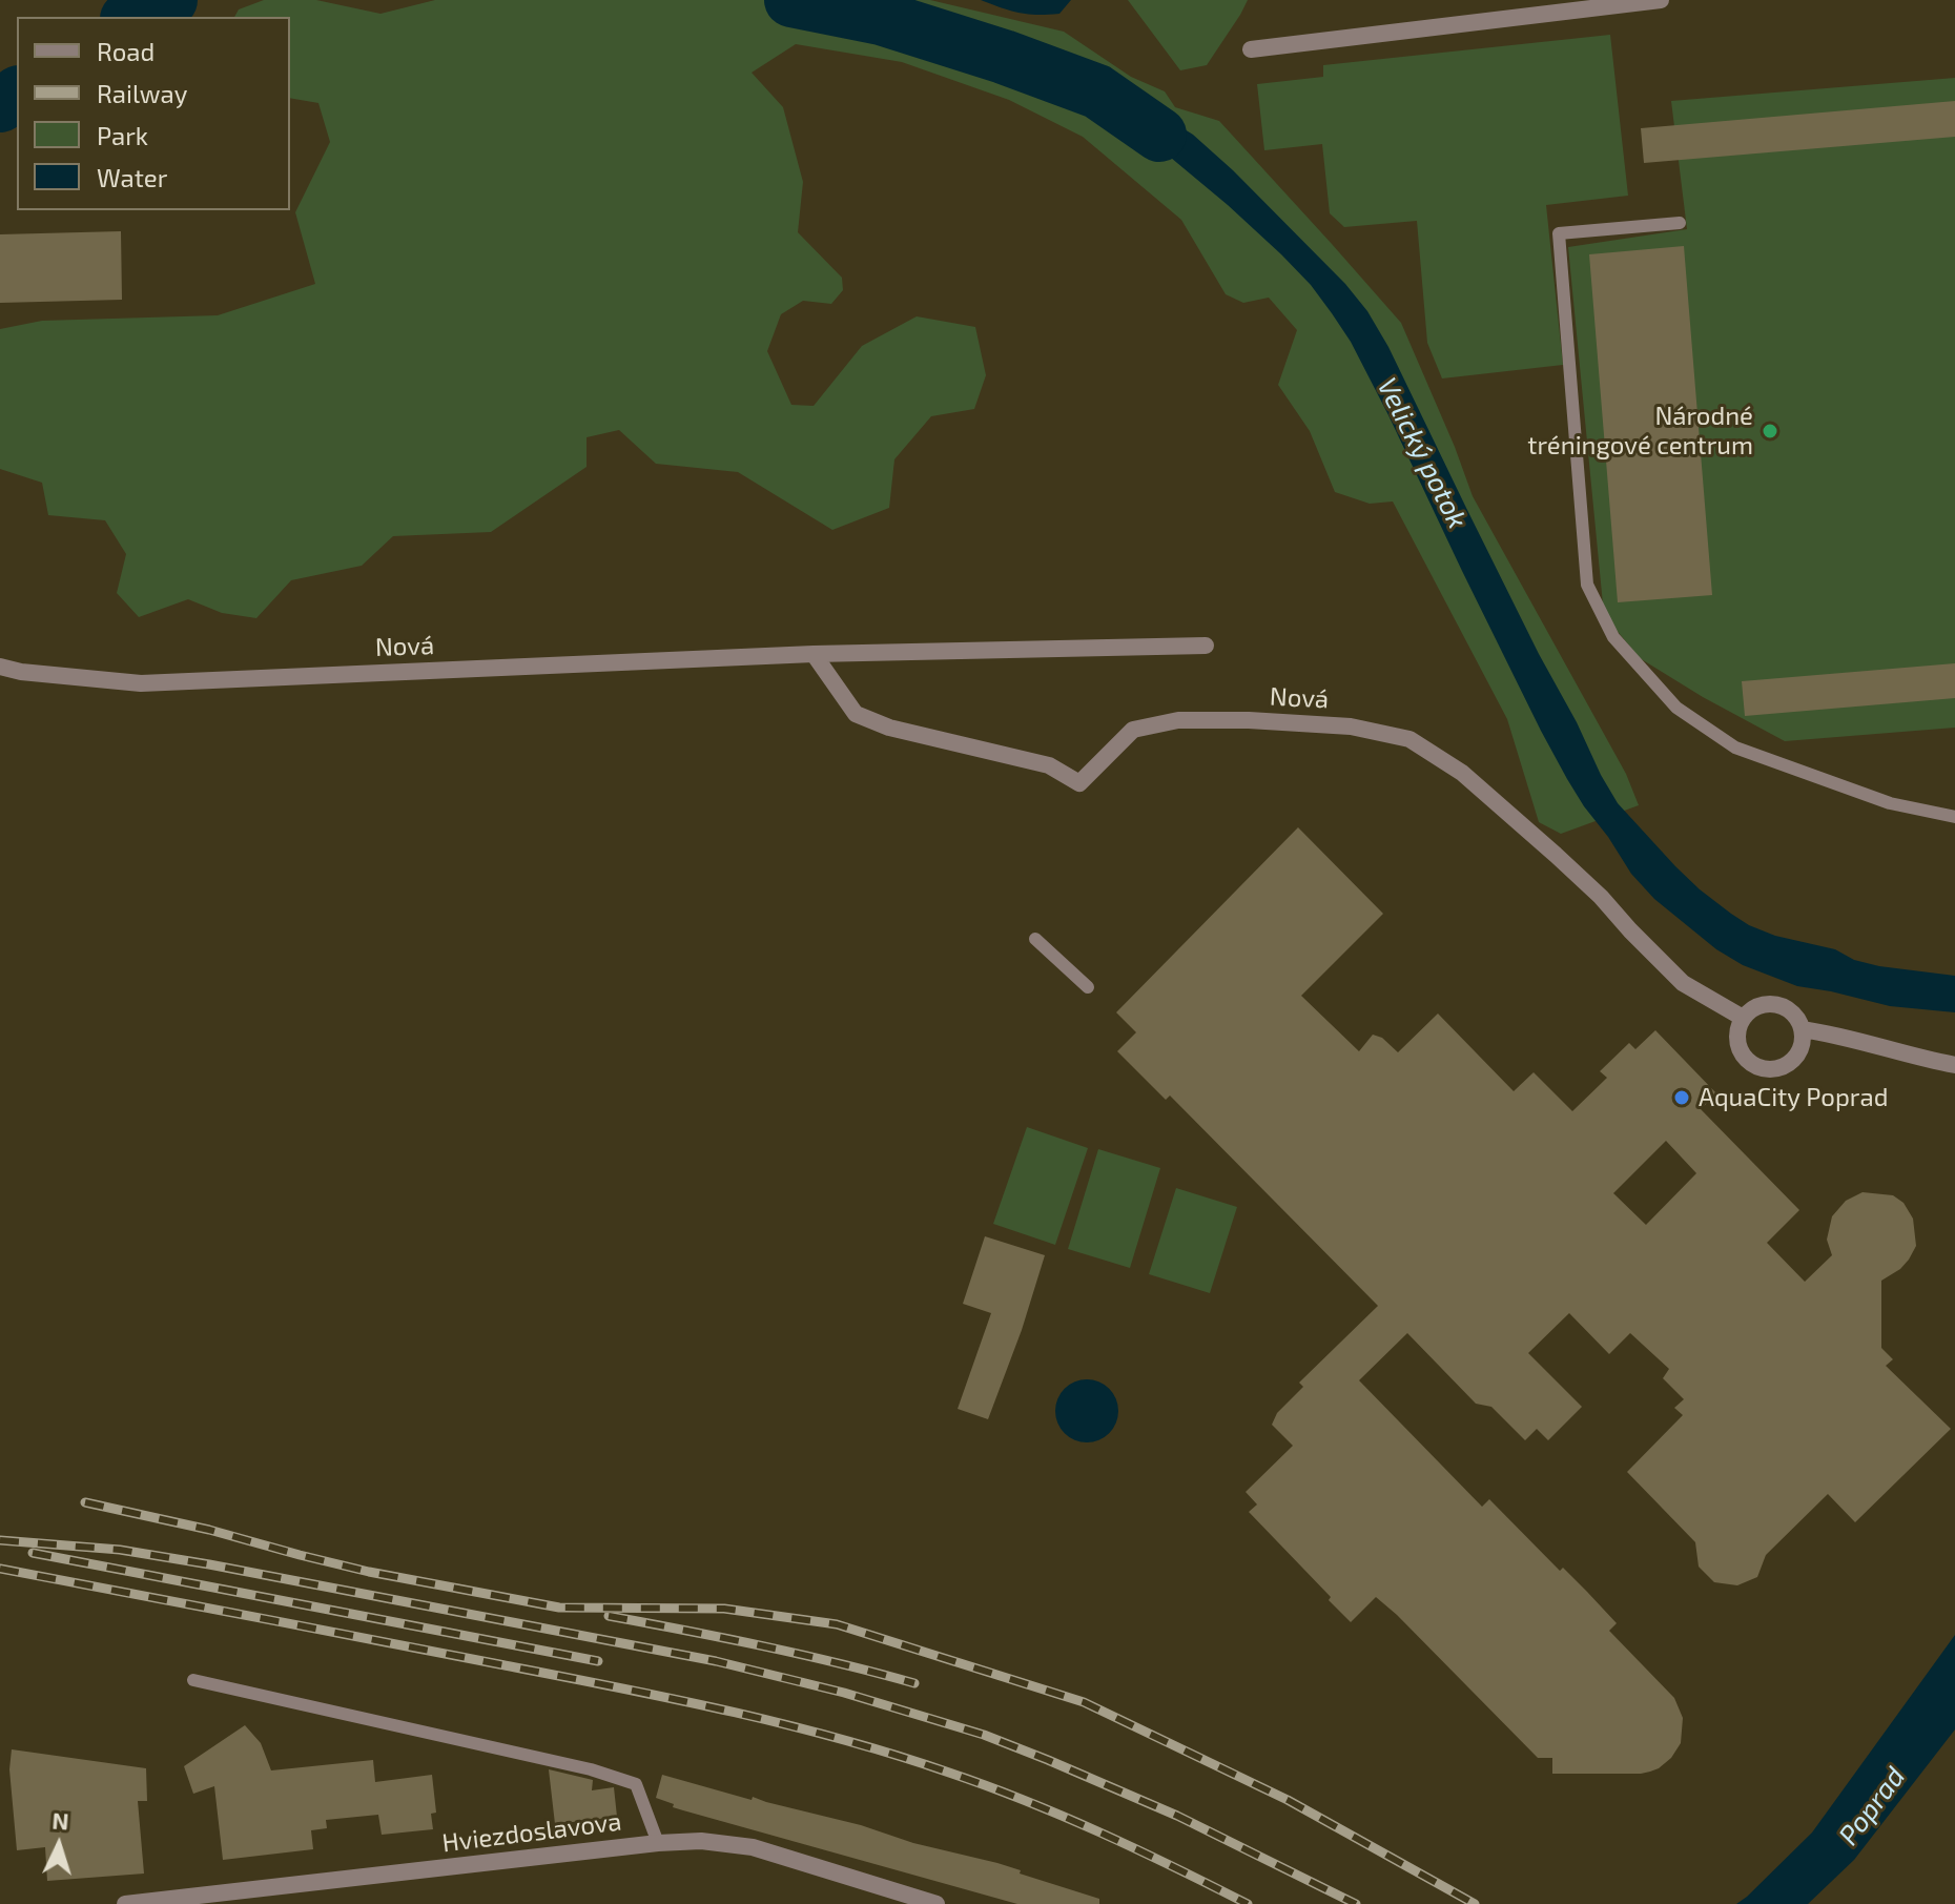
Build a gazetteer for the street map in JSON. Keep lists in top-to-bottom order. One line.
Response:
{"streets":{"street":["Nová","Hviezdoslavova"]},"water":["Velický potok","Poprad"],"places":["Národné tréningové centrum","AquaCity Poprad"],"legend":["Road","Railway","Park","Water"],"north":"top"}
